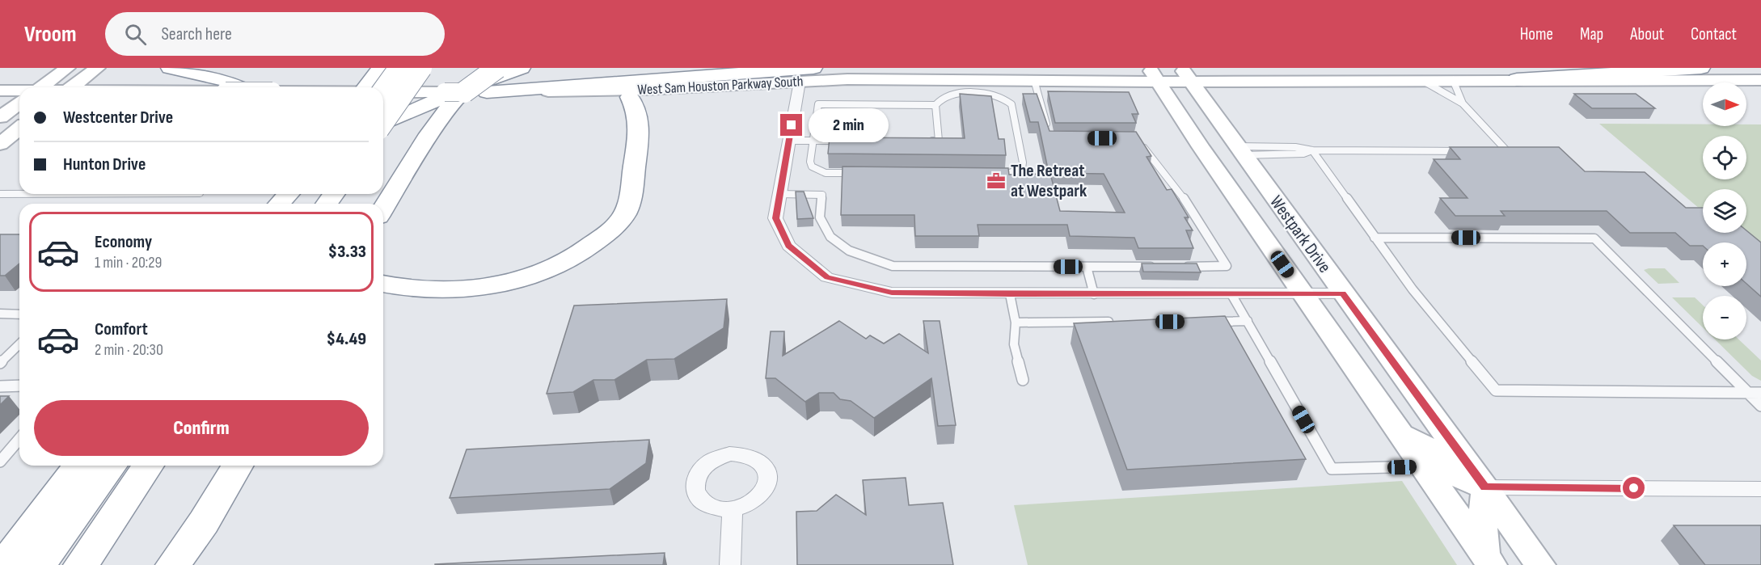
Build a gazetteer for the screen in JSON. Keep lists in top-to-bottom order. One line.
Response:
{"streets":{"main road":["West Sam Houston Parkway South","Westpark Drive"]},"crossings":[["West Sam Houston Parkway South","Westpark Drive"]],"places":{"office":["The Retreat at Westpark"]},"north":"right","page":{"header":"Vroom","search":"Search here","nav":["Home","Map","About","Contact"],"map_buttons":["+","−"],"banner":["Westcenter Drive","Hunton Drive"],"bubble":"2 min","list":[{"name":"Economy","note":"1 min · 20:29","value":"$3.33"},{"name":"Comfort","note":"2 min · 20:30","value":"$4.49"}],"buttons":"Confirm"}}
